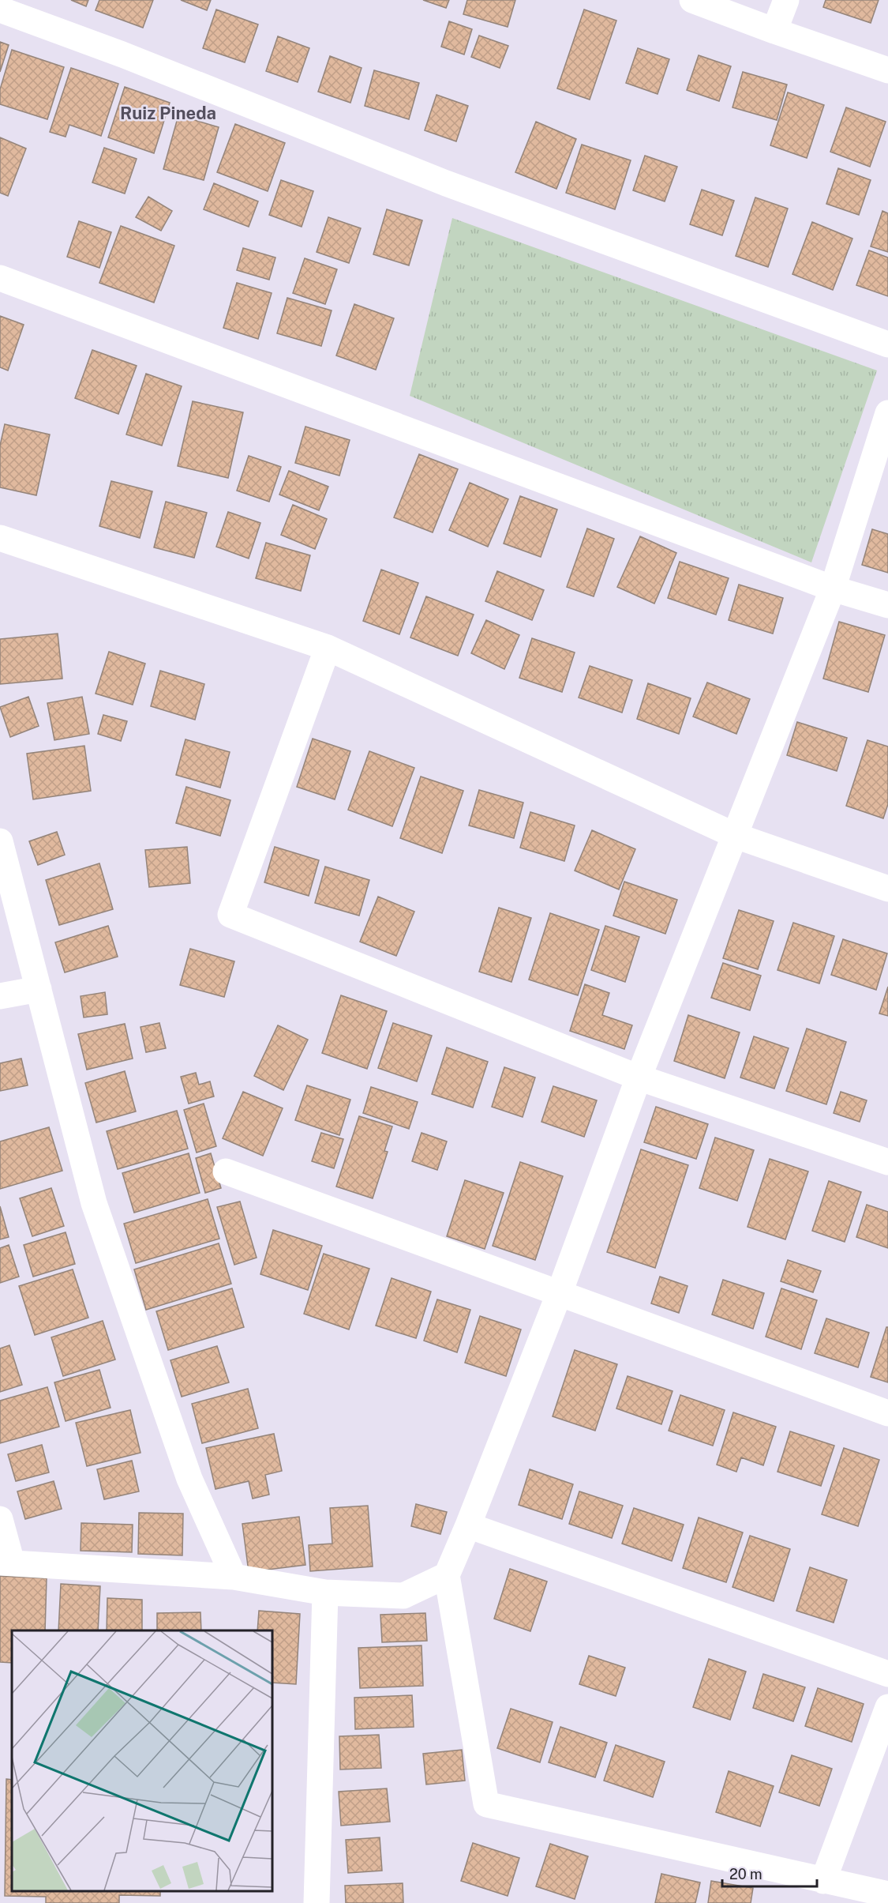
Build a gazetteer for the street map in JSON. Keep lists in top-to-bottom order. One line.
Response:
{"districts":["Ruiz Pineda"],"scale_bar":"20 m"}
